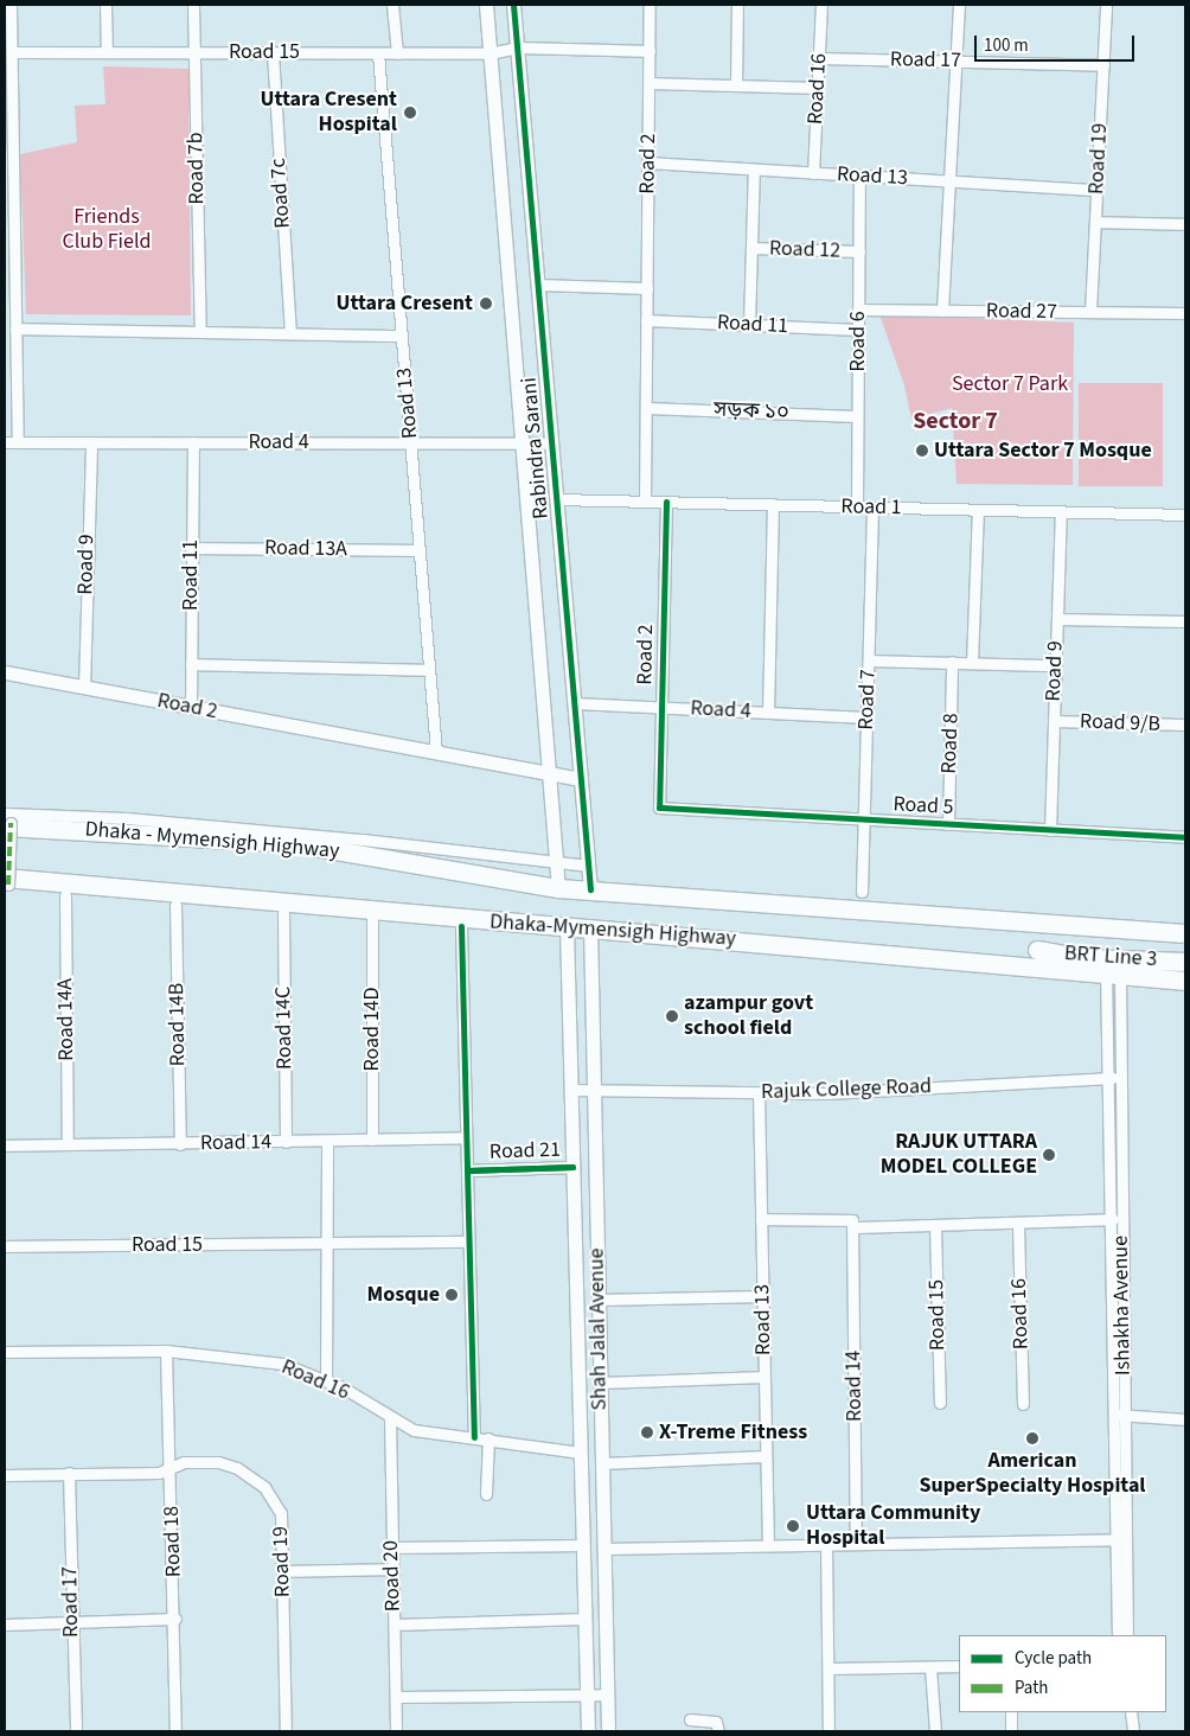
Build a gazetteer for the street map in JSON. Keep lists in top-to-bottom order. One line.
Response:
{"streets":{"highway":["Dhaka - Mymensigh Highway","Dhaka-Mymensigh Highway","BRT Line 3"],"street":["Road 15","Road 17","Road 16","Road 19","Road 2","Road 7b","Road 13","Road 7c","Road 12","Road 27","Road 11","Road 6","সড়ক ১০","Road 4","Rabindra Sarani","Road 1","Road 13A","Road 9","Road 7","Road 9/B","Road 8","Road 5","Road 14A","Road 14B","Road 14C","Road 14D","Rajuk College Road","Road 14","Road 21","Ishakha Avenue","Shah Jalal Avenue","Road 18","Road 20"]},"crossings":[["Road 15","Road 2"],["Road 15","Road 7b"],["Road 15","Road 13"],["Road 15","Road 7c"],["Road 15","Rabindra Sarani"],["Road 15","Road 21"],["Road 17","Road 16"],["Road 17","Road 19"],["Road 16","Road 13"],["Road 16","Road 21"],["Road 16","Shah Jalal Avenue"],["Road 16","Road 18"],["Road 16","Road 20"],["Road 19","Road 13"],["Road 19","Road 27"],["Road 19","Road 18"],["Road 2","Road 13"],["Road 2","Road 11"],["Road 2","সড়ক ১০"],["Road 2","Road 4"],["Road 2","Rabindra Sarani"],["Road 2","Road 1"],["Road 2","Road 9"],["Road 2","Road 5"],["Road 13","Road 6"],["Road 13","Road 4"],["Road 13","Road 13A"],["Road 13","Rajuk College Road"],["Road 12","Road 6"],["Road 27","Road 6"],["Road 11","Road 6"],["Road 11","Road 4"],["Road 11","Road 13A"],["Road 6","সড়ক ১০"],["Road 6","Road 1"],["Road 4","Rabindra Sarani"],["Road 4","Road 9"],["Road 4","Road 7"],["Rabindra Sarani","Road 1"],["Rabindra Sarani","Dhaka - Mymensigh Highway"],["Rabindra Sarani","Dhaka-Mymensigh Highway"],["Road 1","Road 9"],["Road 1","Road 7"],["Road 9","Road 9/B"],["Road 9","Road 5"],["Road 7","Road 5"],["Road 8","Road 5"],["Dhaka - Mymensigh Highway","Dhaka-Mymensigh Highway"],["Dhaka-Mymensigh Highway","BRT Line 3"],["Dhaka-Mymensigh Highway","Ishakha Avenue"],["Dhaka-Mymensigh Highway","Shah Jalal Avenue"],["Road 14A","Road 14"],["Road 14B","Road 14"],["Road 14C","Road 14"],["Road 14D","Road 14"],["Rajuk College Road","Ishakha Avenue"],["Rajuk College Road","Shah Jalal Avenue"],["Road 14","Road 21"],["Road 21","Shah Jalal Avenue"]],"districts":["Sector 7"],"parks":["Friends Club Field","Sector 7 Park"],"places":["Uttara Cresent Hospital","Uttara Cresent","Uttara Sector 7 Mosque","azampur govt school field","RAJUK UTTARA MODEL COLLEGE","Mosque","X-Treme Fitness","American SuperSpecialty Hospital","Uttara Community Hospital"],"legend":["Cycle path","Path"],"scale_bar":"100 m"}
